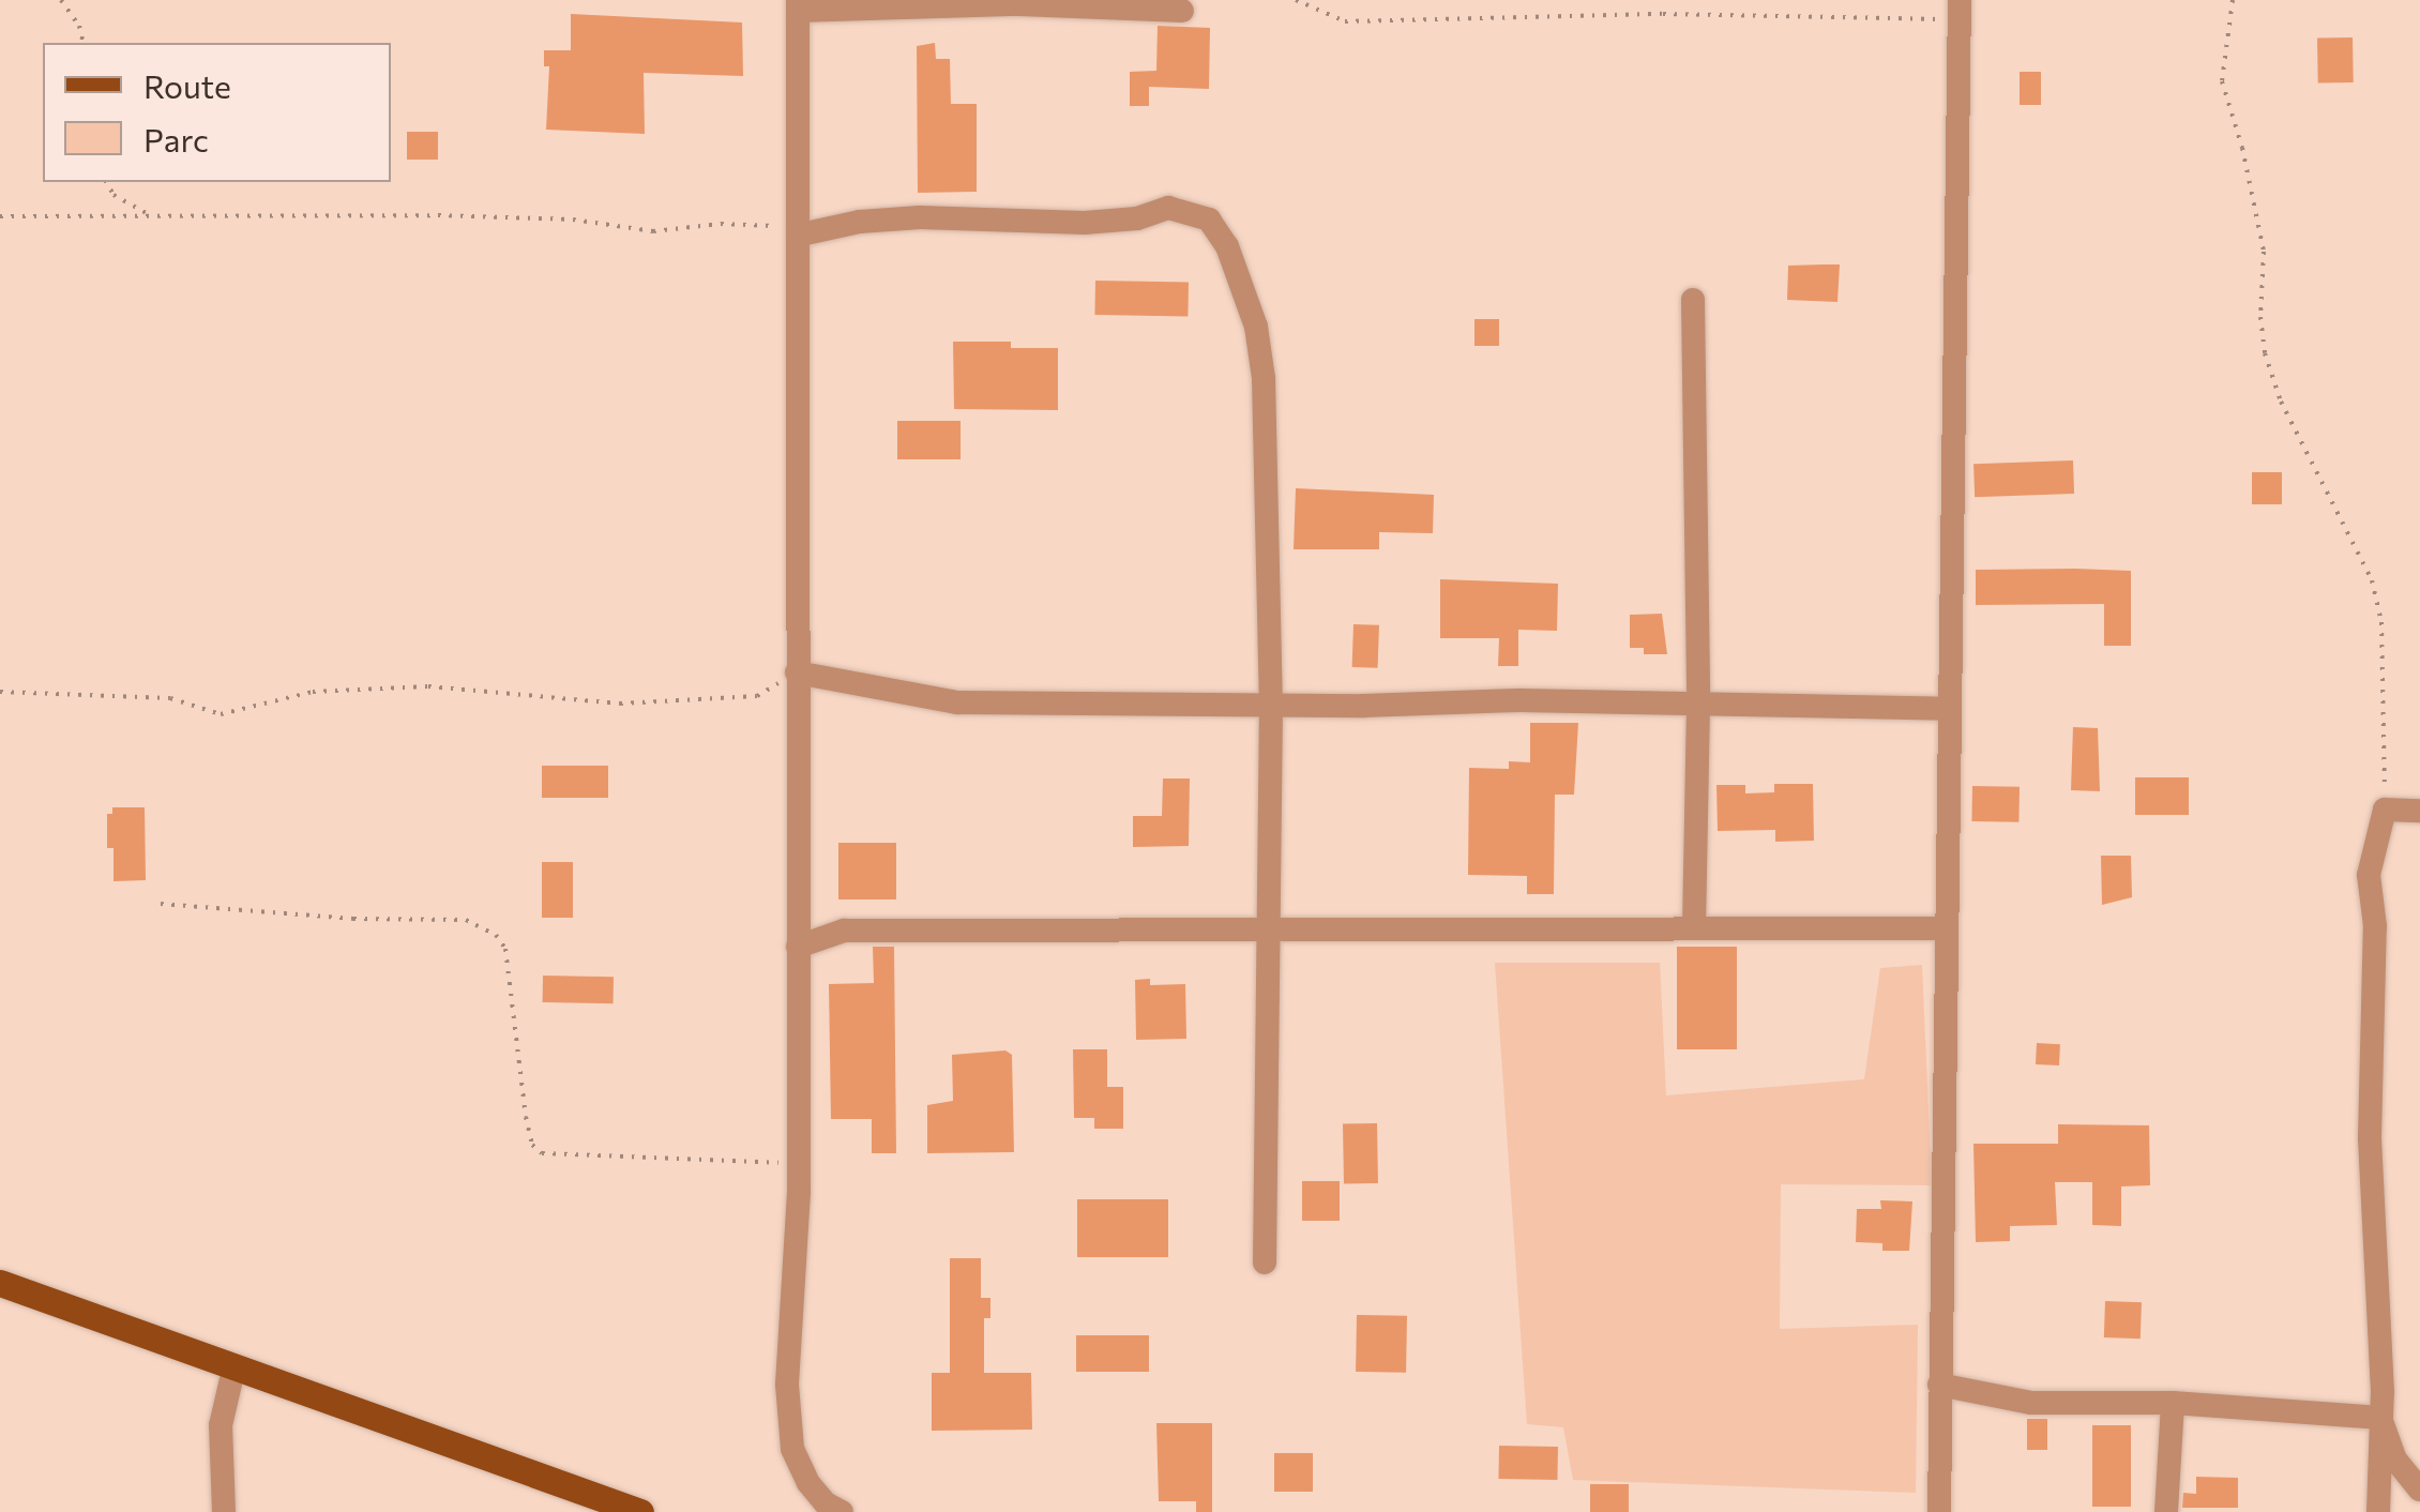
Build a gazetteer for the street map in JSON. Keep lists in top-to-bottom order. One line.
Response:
{"legend":["Route","Parc"]}
